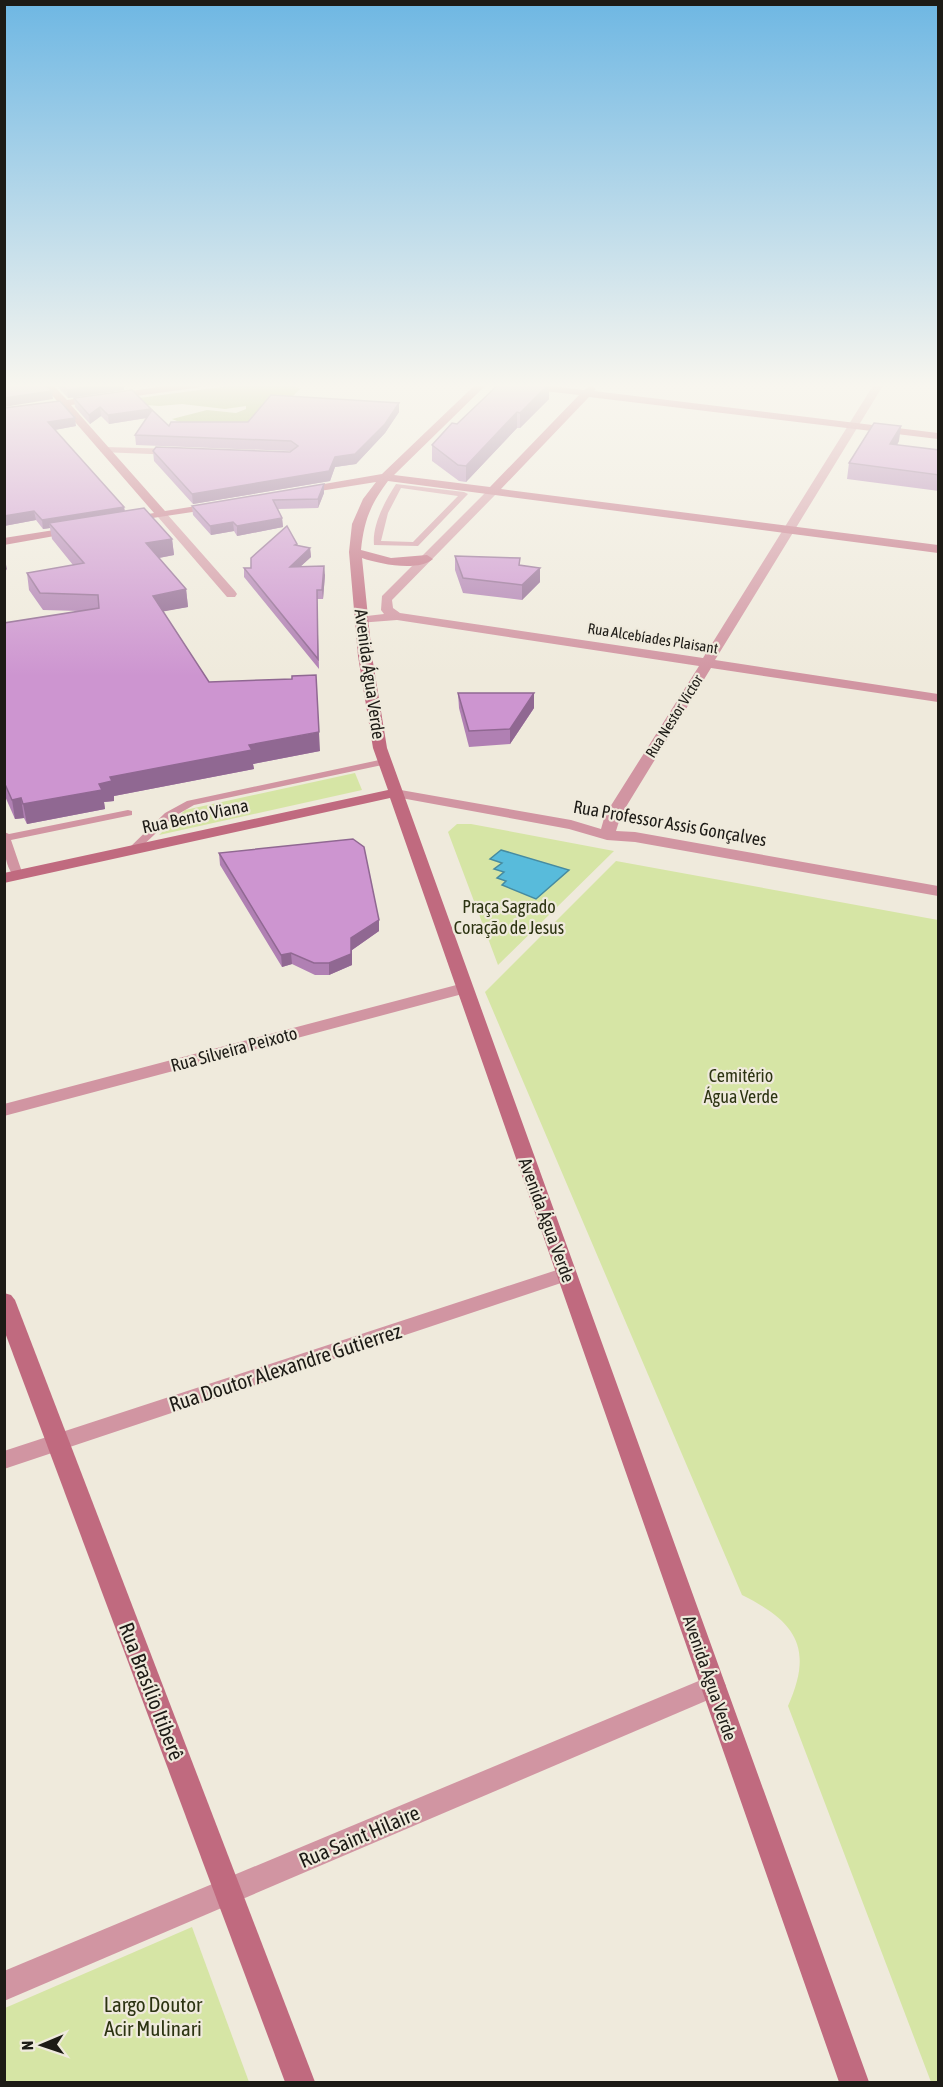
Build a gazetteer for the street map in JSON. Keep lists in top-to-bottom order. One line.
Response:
{"streets":{"main road":["Avenida Água Verde","Rua Bento Viana","Rua Brasílio Itiberê"],"street":["Rua Alcebíades Plaisant","Rua Nestor Victor","Rua Professor Assis Gonçalves","Rua Silveira Peixoto","Rua Doutor Alexandre Gutierrez","Rua Saint Hilaire"]},"crossings":[["Rua Alcebíades Plaisant","Avenida Água Verde"],["Rua Alcebíades Plaisant","Rua Nestor Victor"],["Avenida Água Verde","Rua Bento Viana"],["Avenida Água Verde","Rua Professor Assis Gonçalves"],["Avenida Água Verde","Rua Silveira Peixoto"],["Avenida Água Verde","Rua Doutor Alexandre Gutierrez"],["Avenida Água Verde","Rua Saint Hilaire"],["Rua Nestor Victor","Rua Professor Assis Gonçalves"],["Rua Bento Viana","Rua Professor Assis Gonçalves"],["Rua Doutor Alexandre Gutierrez","Rua Brasílio Itiberê"],["Rua Brasílio Itiberê","Rua Saint Hilaire"]],"parks":["Praça Sagrado Coração de Jesus","Cemitério Água Verde","Largo Doutor Acir Mulinari"],"north":"left"}
